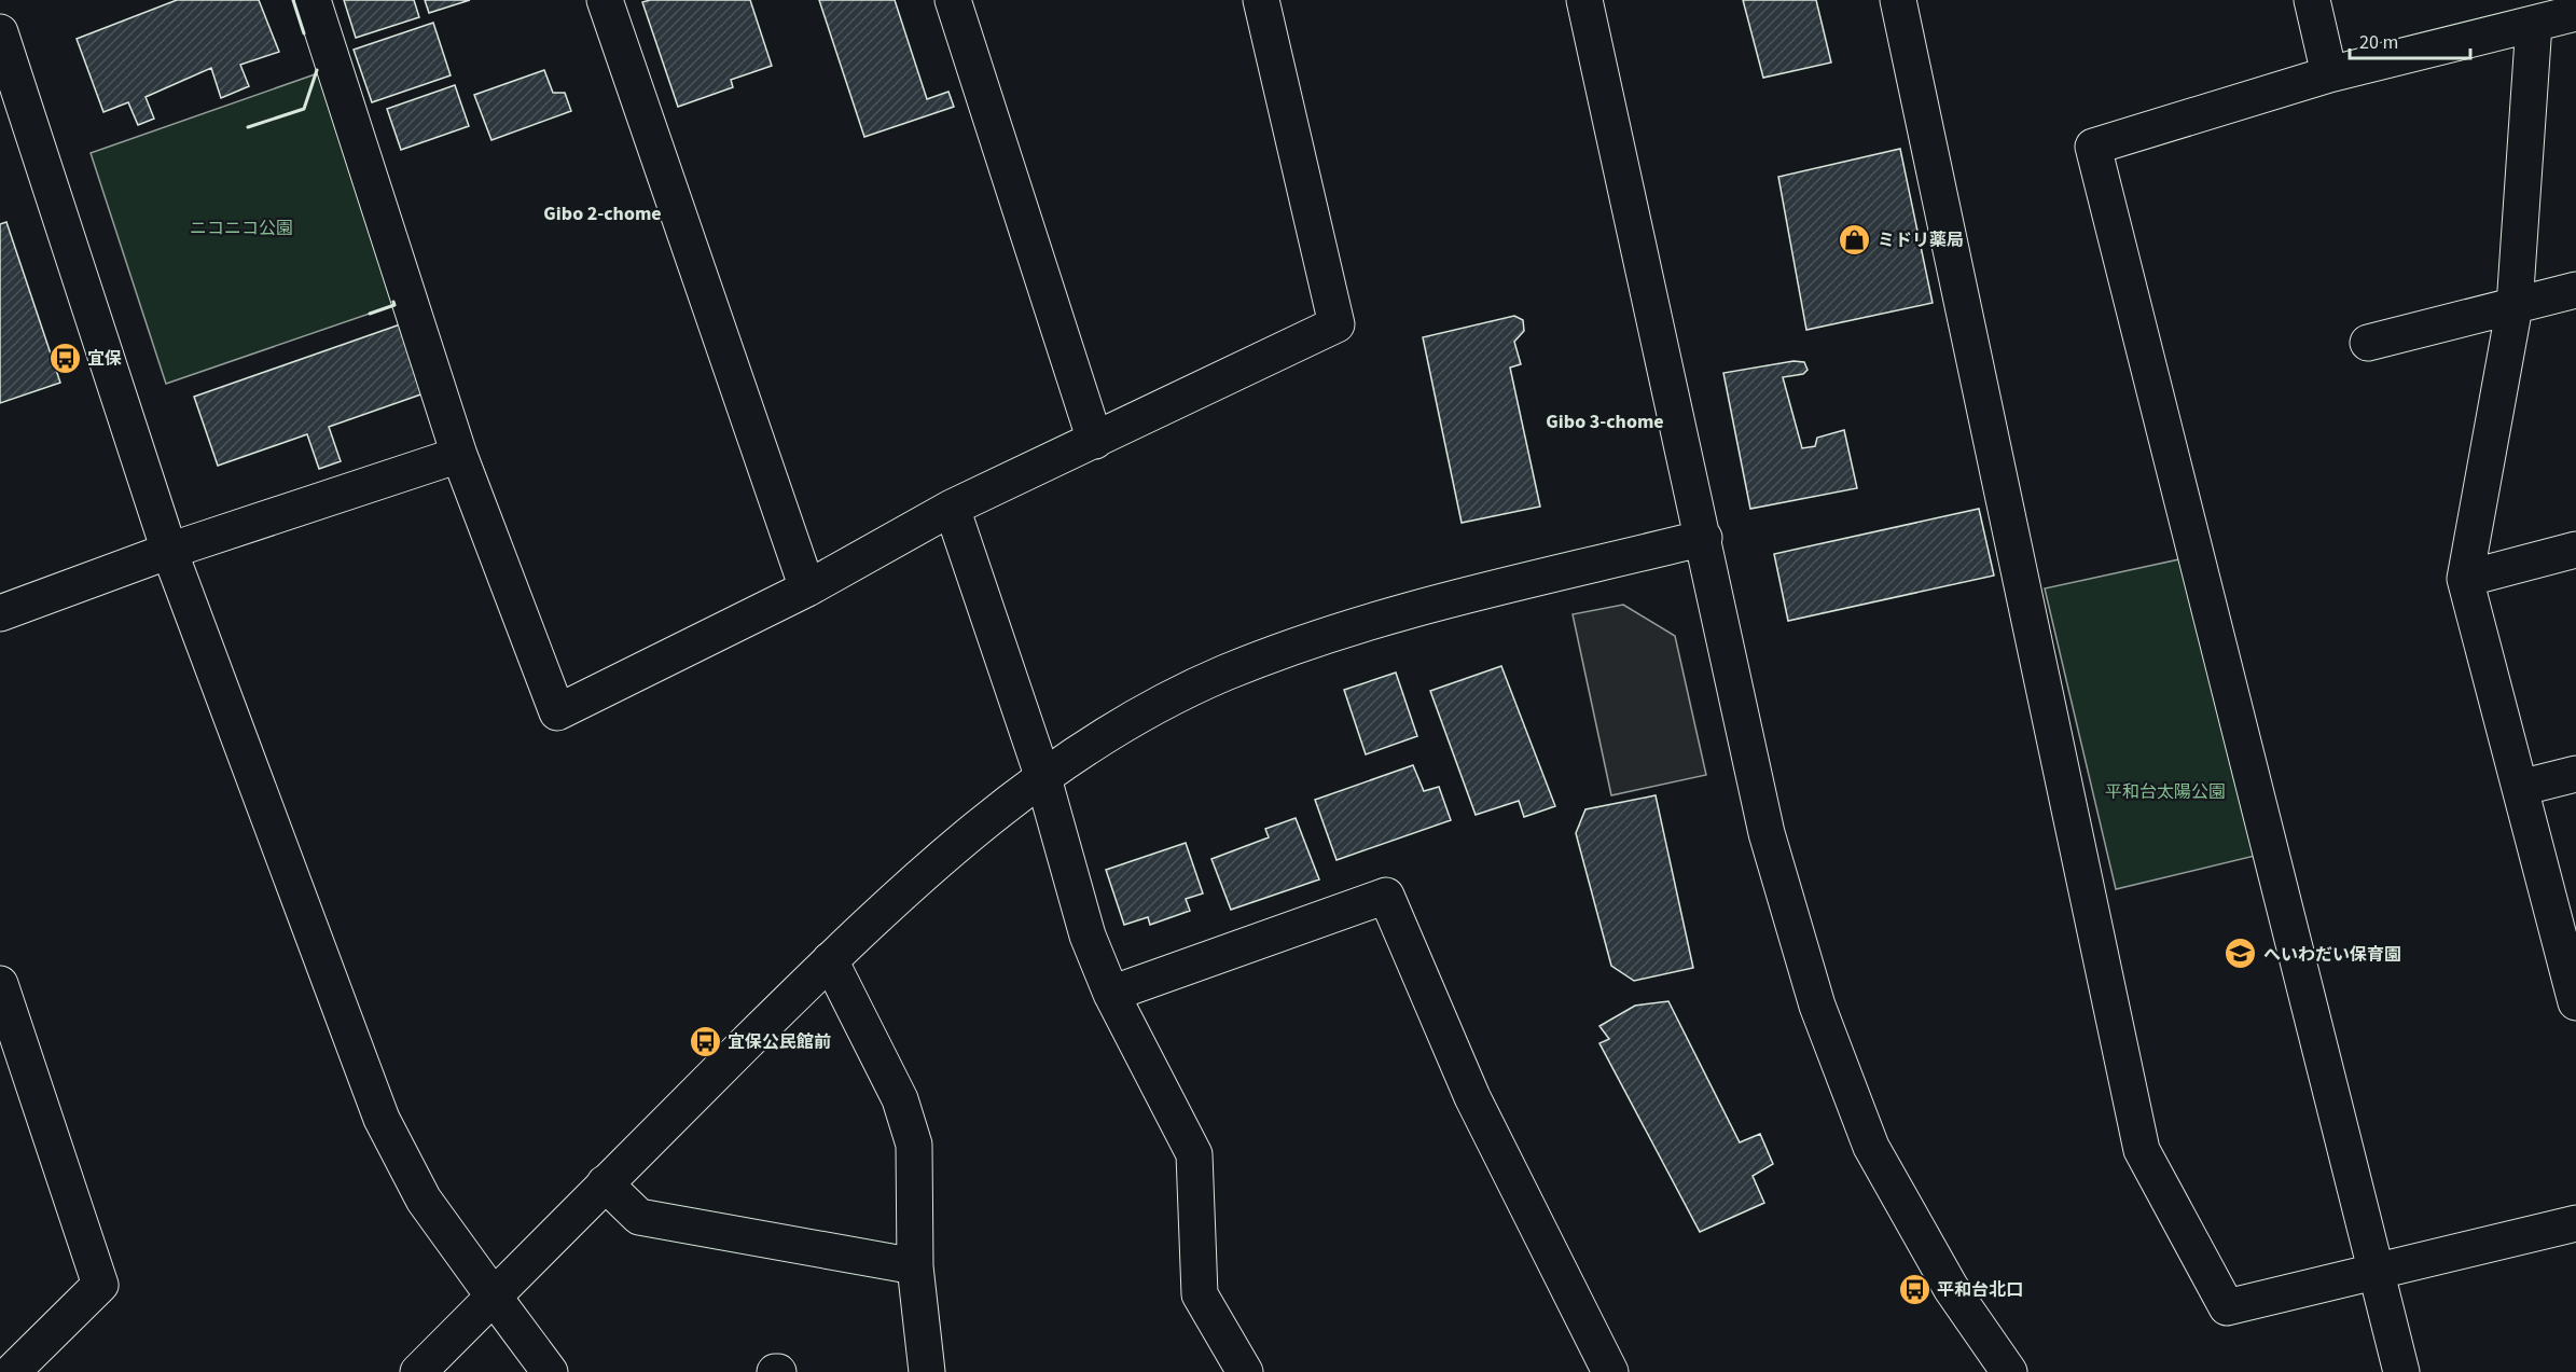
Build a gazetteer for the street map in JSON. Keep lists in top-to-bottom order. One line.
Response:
{"districts":["Gibo 2-chome","Gibo 3-chome"],"parks":["ニコニコ公園","平和台太陽公園"],"places":{"shop":["ミドリ薬局"],"bus stop":["宜保","宜保公民館前","平和台北口"],"school or university":["へいわだい保育園"]},"scale_bar":"20 m"}
